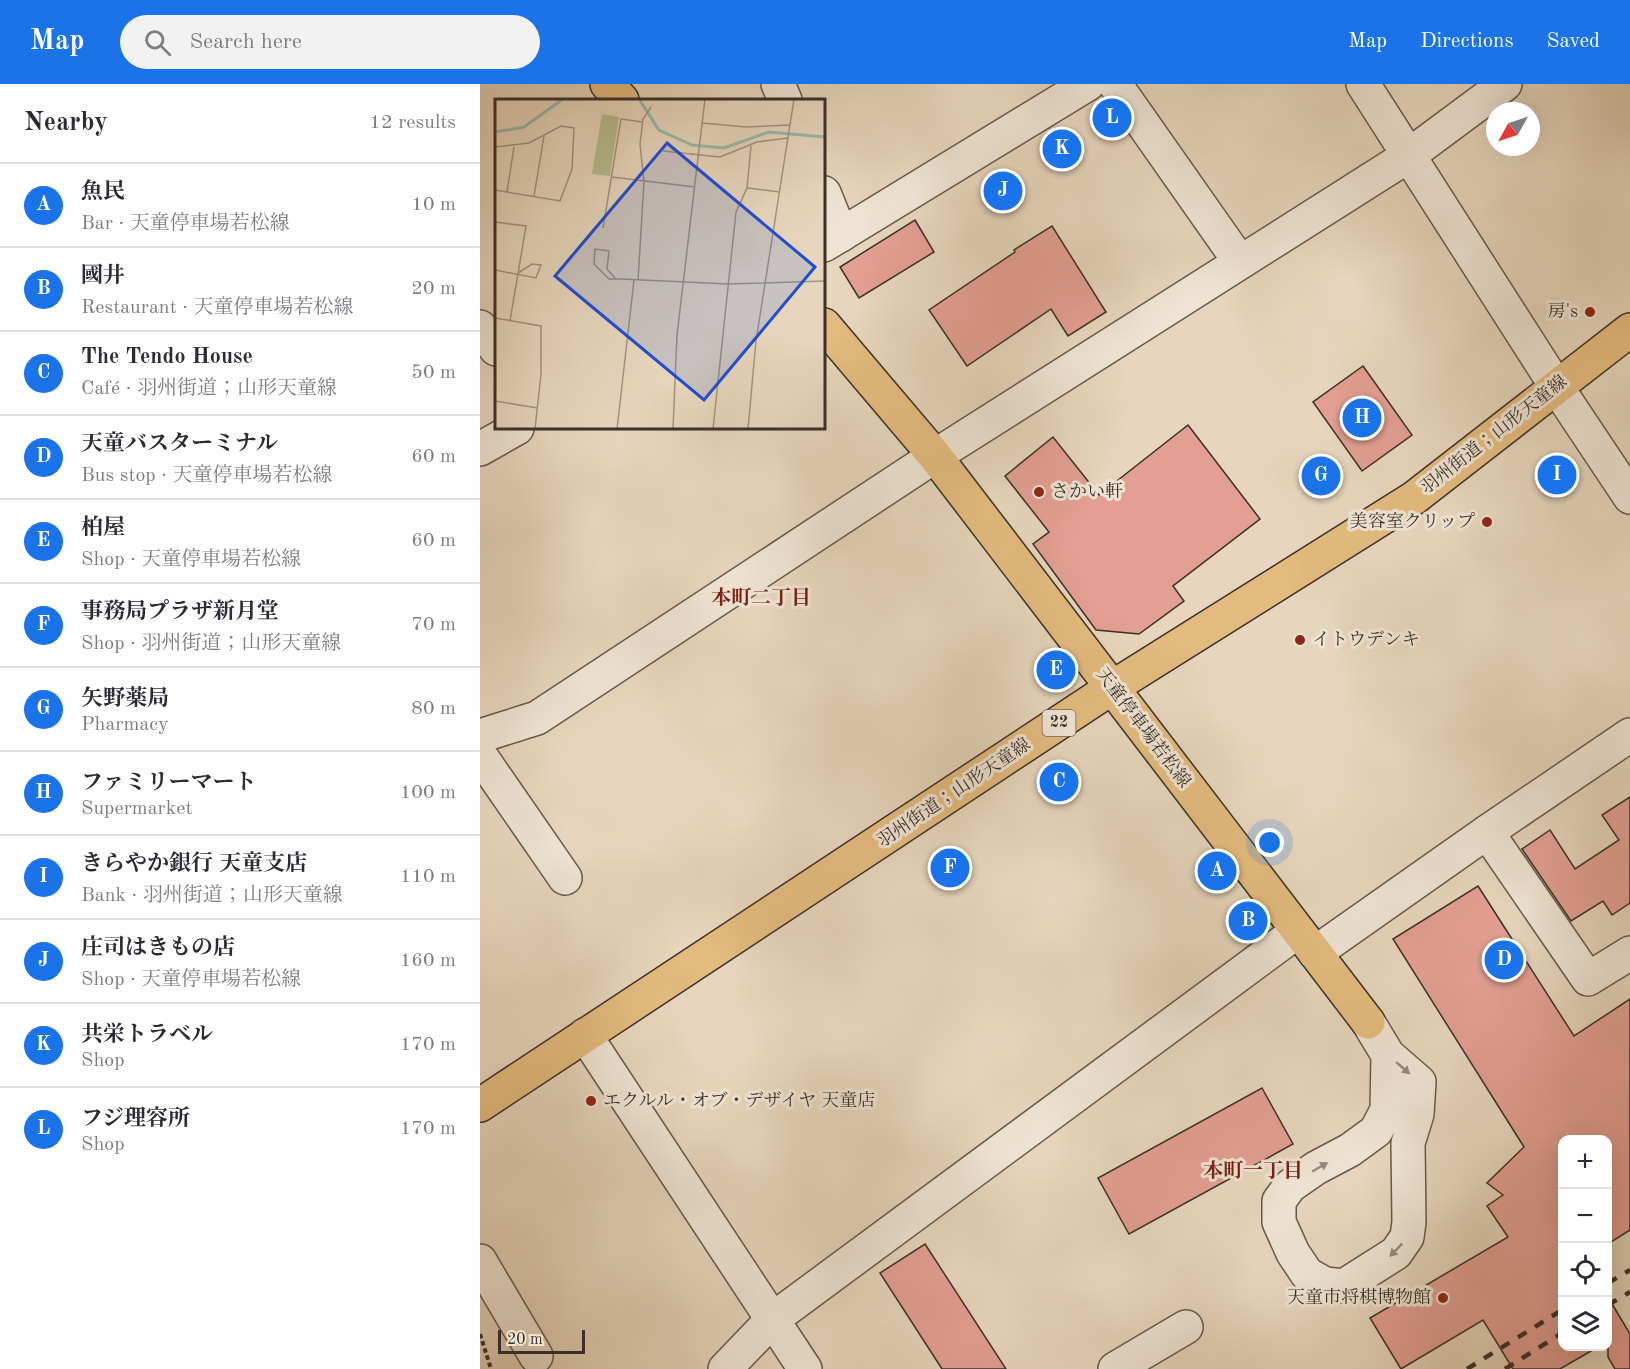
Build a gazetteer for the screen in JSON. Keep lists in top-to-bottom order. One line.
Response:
{"streets":{"main road":["羽州街道；山形天童線","22","天童停車場若松線"]},"crossings":[["羽州街道；山形天童線","天童停車場若松線"]],"districts":["本町二丁目","本町一丁目"],"places":["房's","さかい軒","美容室クリップ","イトウデンキ","エクルル・オブ・デザイヤ 天童店","天童市将棋博物館"],"scale_bar":"20 m","north":"bottom left","page":{"header":"Map","search":"Search here","nav":["Map","Directions","Saved"],"heading":["Nearby","12 results"],"pins":["L","K","J","H","I","G","E","C","F","A","B","D"],"list":[{"mark":"A","name":"魚民","note":"Bar · 天童停車場若松線","value":"10 m"},{"mark":"B","name":"國井","note":"Restaurant · 天童停車場若松線","value":"20 m"},{"mark":"C","name":"The Tendo House","note":"Café · 羽州街道；山形天童線","value":"50 m"},{"mark":"D","name":"天童バスターミナル","note":"Bus stop · 天童停車場若松線","value":"60 m"},{"mark":"E","name":"柏屋","note":"Shop · 天童停車場若松線","value":"60 m"},{"mark":"F","name":"事務局プラザ新月堂","note":"Shop · 羽州街道；山形天童線","value":"70 m"},{"mark":"G","name":"矢野薬局","note":"Pharmacy","value":"80 m"},{"mark":"H","name":"ファミリーマート","note":"Supermarket","value":"100 m"},{"mark":"I","name":"きらやか銀行 天童支店","note":"Bank · 羽州街道；山形天童線","value":"110 m"},{"mark":"J","name":"庄司はきもの店","note":"Shop · 天童停車場若松線","value":"160 m"},{"mark":"K","name":"共栄トラベル","note":"Shop","value":"170 m"},{"mark":"L","name":"フジ理容所","note":"Shop","value":"170 m"}],"map_buttons":["+","−"],"scale":"20 m"}}
